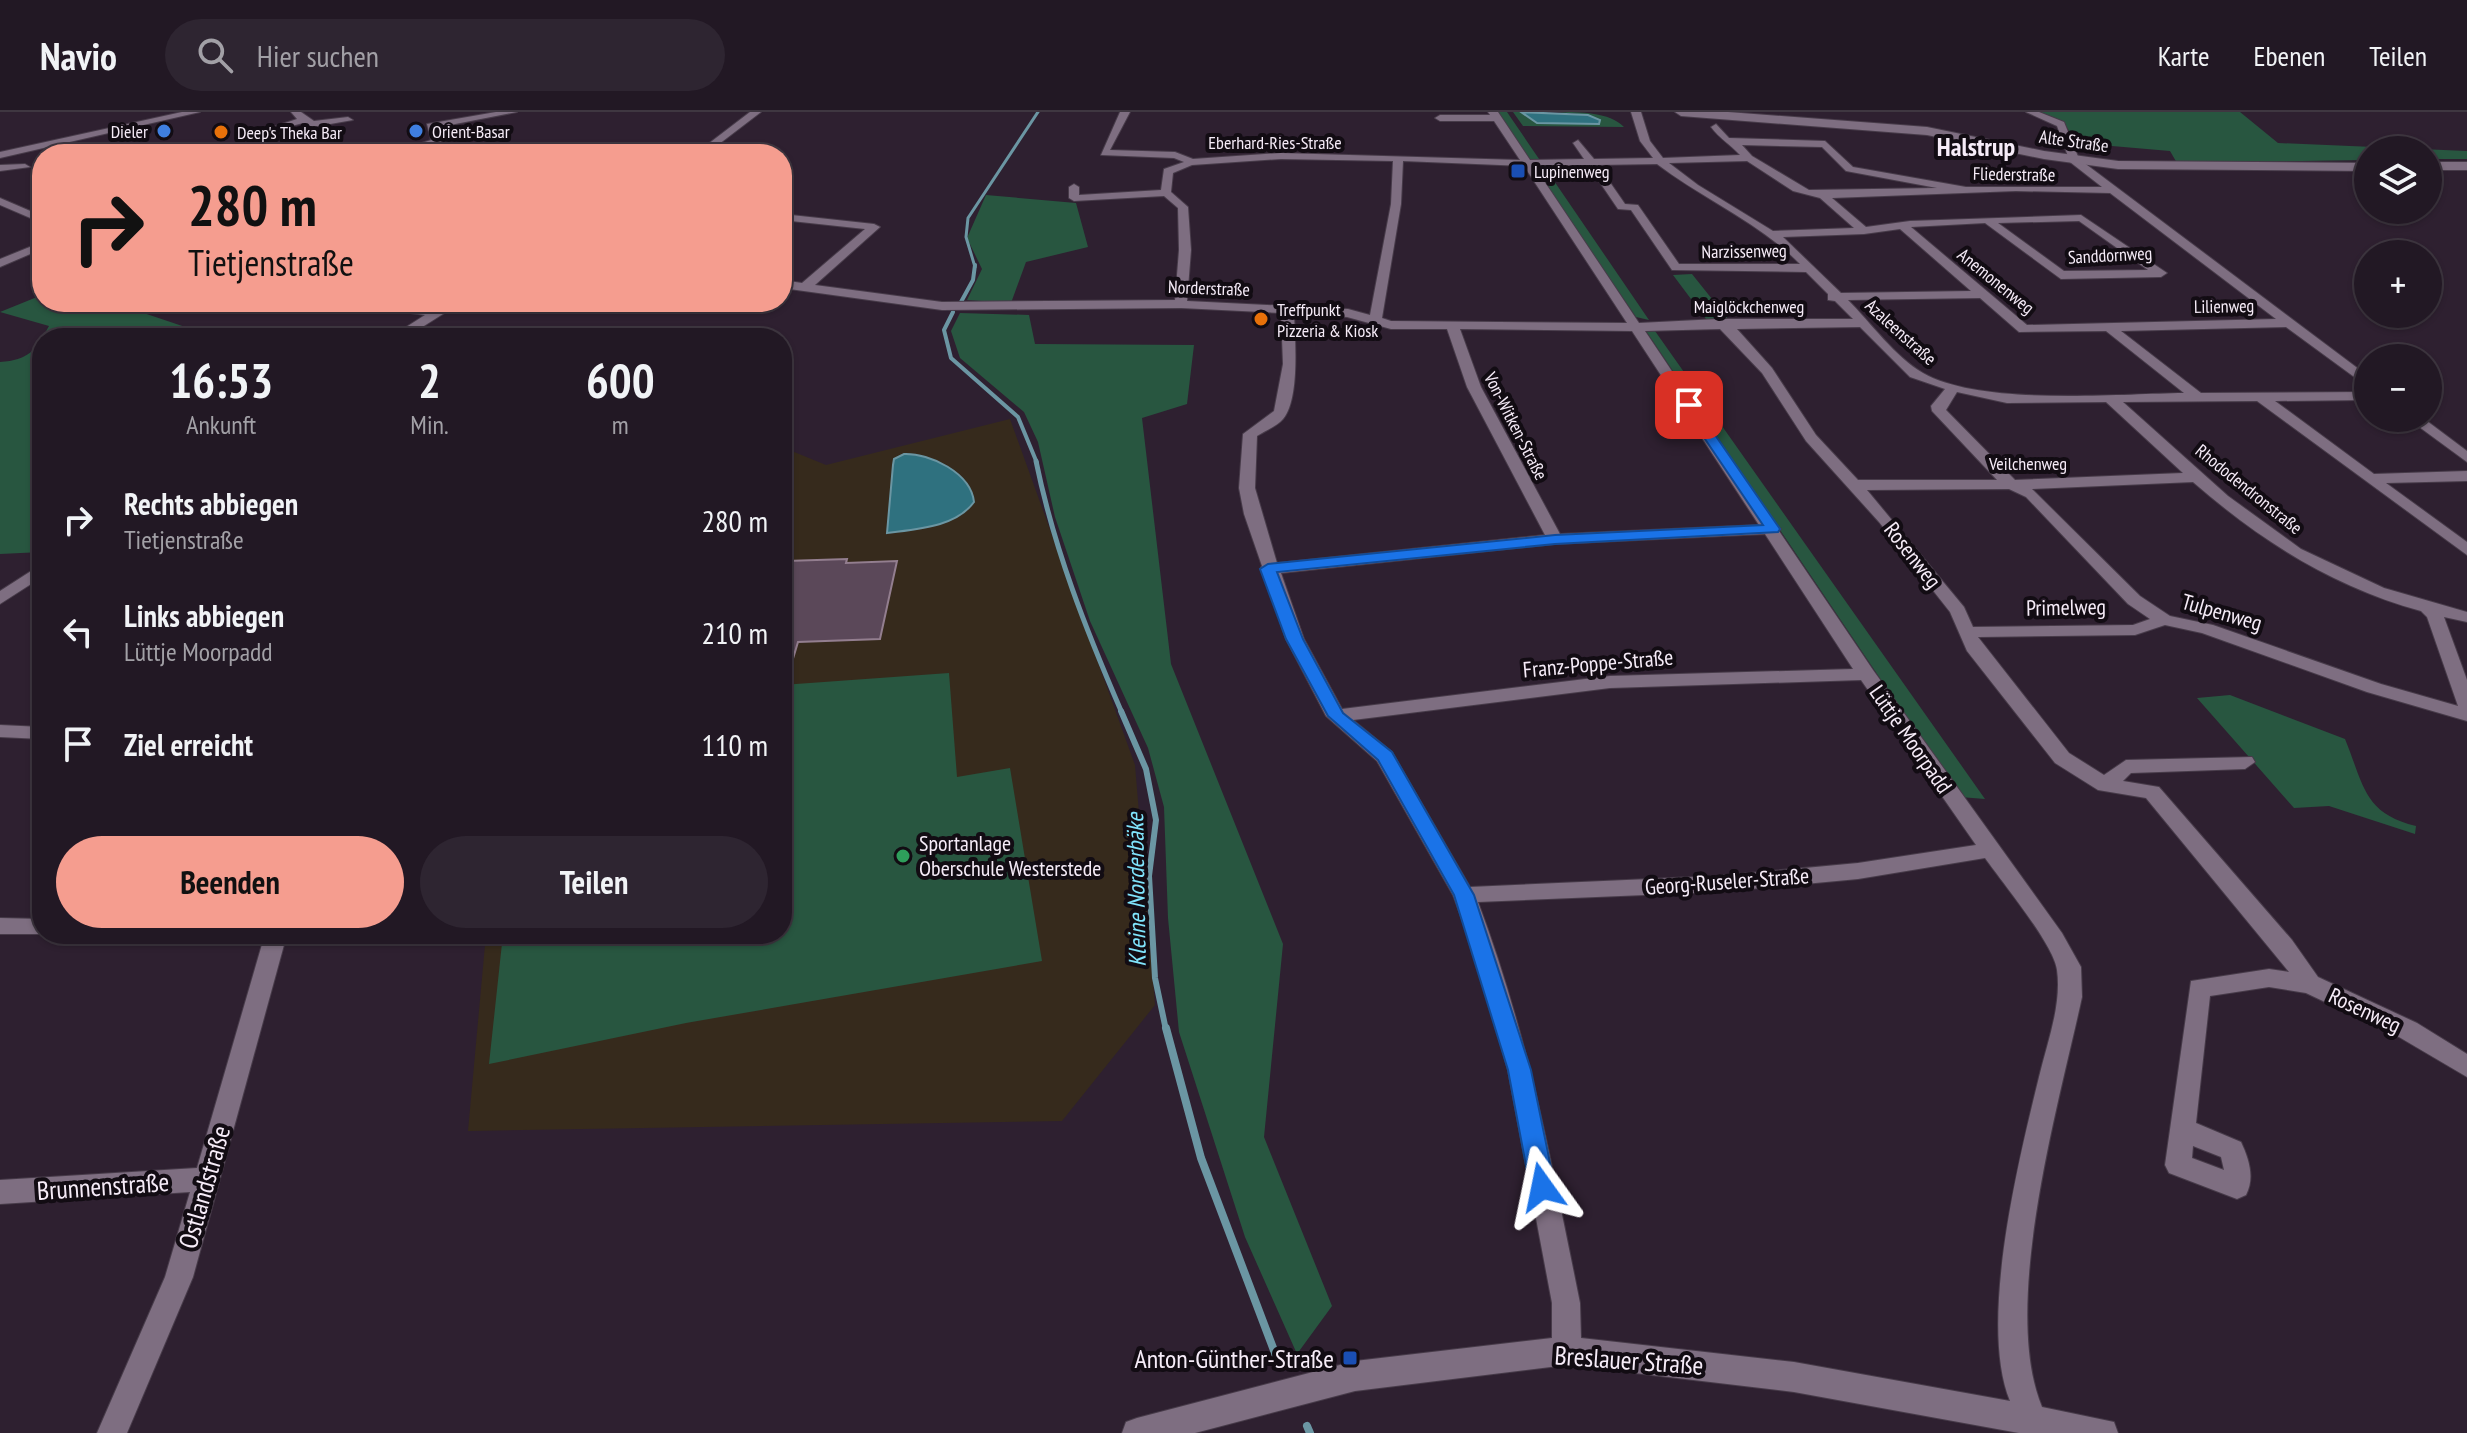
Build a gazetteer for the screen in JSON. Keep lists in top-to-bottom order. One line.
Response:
{"streets":{"street":["Alte Straße","Eberhard-Ries-Straße","Fliederstraße","Narzissenweg","Sanddornweg","Anemonenweg","Norderstraße","Maiglöckchenweg","Lilienweg","Azaleenstraße","Von-Witken-Straße","Veilchenweg","Rhododendronstraße","Rosenweg","Primelweg","Tulpenweg","Franz-Poppe-Straße","Lüttje Moorpadd","Georg-Ruseler-Straße","Brunnenstraße","Ostlandstraße","Breslauer Straße"]},"crossings":[["Eberhard-Ries-Straße","Lüttje Moorpadd"],["Fliederstraße","Sanddornweg"],["Narzissenweg","Azaleenstraße"],["Sanddornweg","Anemonenweg"],["Sanddornweg","Azaleenstraße"],["Anemonenweg","Lilienweg"],["Norderstraße","Maiglöckchenweg"],["Norderstraße","Von-Witken-Straße"],["Norderstraße","Lüttje Moorpadd"],["Maiglöckchenweg","Azaleenstraße"],["Maiglöckchenweg","Rosenweg"],["Maiglöckchenweg","Lüttje Moorpadd"],["Azaleenstraße","Rhododendronstraße"],["Azaleenstraße","Tulpenweg"],["Veilchenweg","Rhododendronstraße"],["Veilchenweg","Rosenweg"],["Veilchenweg","Tulpenweg"],["Rosenweg","Primelweg"],["Primelweg","Tulpenweg"],["Franz-Poppe-Straße","Lüttje Moorpadd"],["Lüttje Moorpadd","Georg-Ruseler-Straße"],["Lüttje Moorpadd","Breslauer Straße"],["Brunnenstraße","Ostlandstraße"]],"districts":["Halstrup"],"water":["Kleine Norderbäke"],"places":{"other":["Dieler","Orient-Basar","Deep's Theka Bar","Treffpunkt Pizzeria & Kiosk","Sportanlage Oberschule Westerstede"],"transit":["Lupinenweg","Anton-Günther-Straße"]},"page":{"header":"Navio","search":"Hier suchen","nav":["Karte","Ebenen","Teilen"],"map_buttons":["+","−"],"turn":["280 m","Tietjenstraße"],"eta":["16:53","Ankunft","2","Min.","600","m"],"list":[{"name":"Rechts abbiegen","note":"Tietjenstraße","value":"280 m"},{"name":"Links abbiegen","note":"Lüttje Moorpadd","value":"210 m"},{"name":"Ziel erreicht","value":"110 m"}],"buttons":["Beenden","Teilen"]}}
